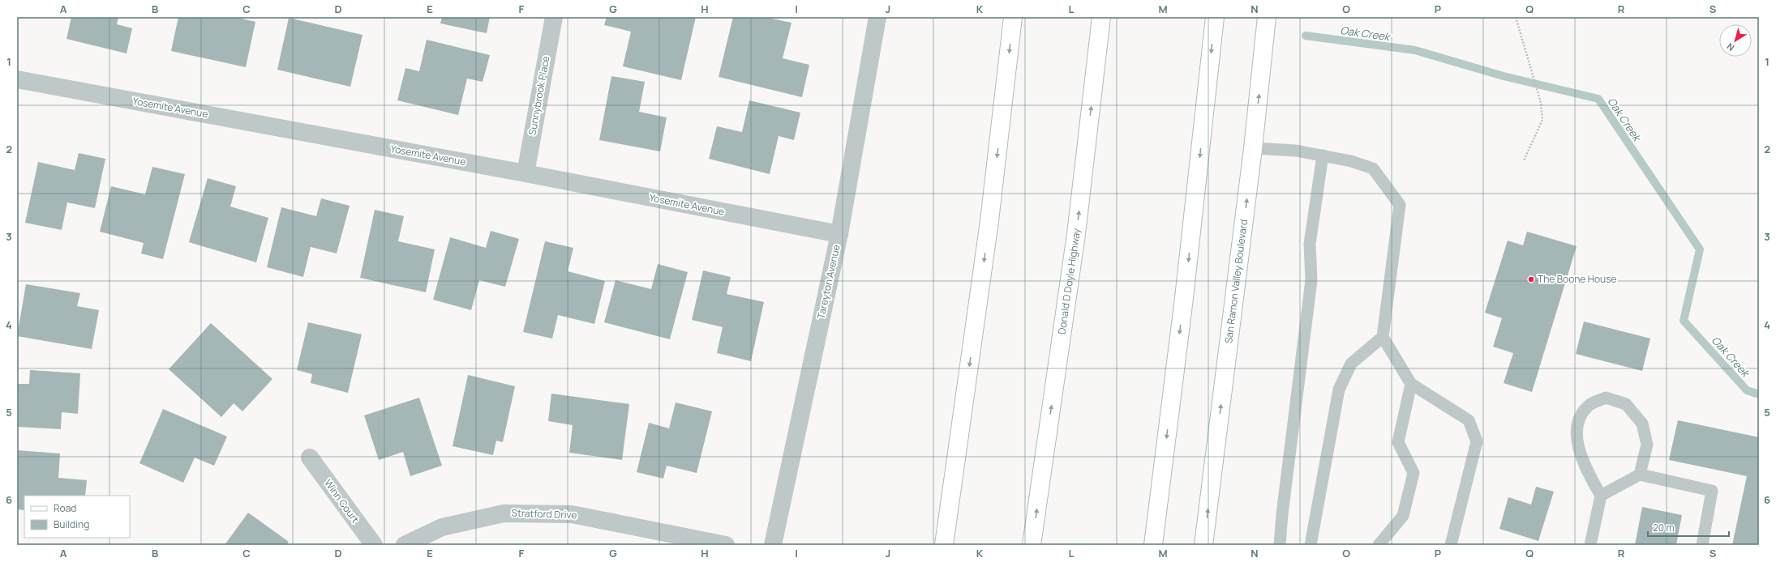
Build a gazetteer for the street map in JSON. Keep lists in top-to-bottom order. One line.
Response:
{"streets":{"main road":["Donald D Doyle Highway","San Ramon Valley Boulevard"],"street":["Sunnybrook Place","Yosemite Avenue","Tareyton Avenue","Winn Court","Stratford Drive"]},"crossings":[["Sunnybrook Place","Yosemite Avenue"],["Yosemite Avenue","Tareyton Avenue"]],"water":["Oak Creek"],"places":["The Boone House"],"legend":["Road","Building"],"scale_bar":"20 m","north":"bottom left","grid":{"columns":["A","B","C","D","E","F","G","H","I","J","K","L","M","N","O","P","Q","R","S"],"rows":["1","2","3","4","5","6"]}}
